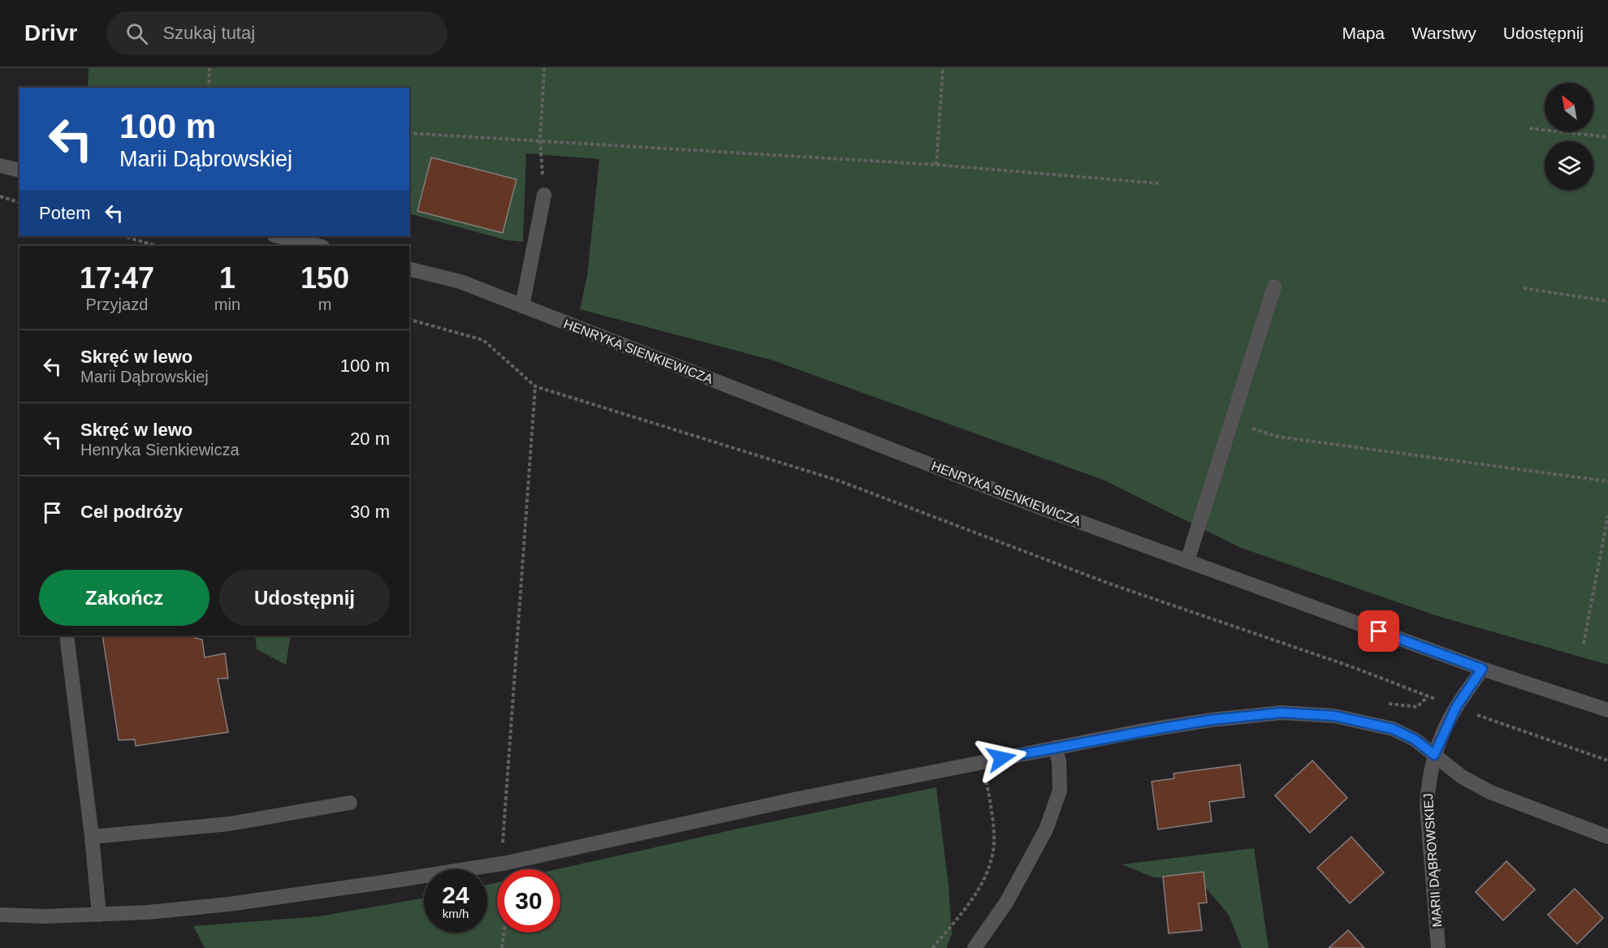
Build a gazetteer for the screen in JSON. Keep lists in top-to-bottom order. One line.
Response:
{"streets":{"street":["HENRYKA SIENKIEWICZA","MARII DĄBROWSKIEJ"]},"crossings":[["HENRYKA SIENKIEWICZA","MARII DĄBROWSKIEJ"]],"north":"top left","page":{"header":"Drivr","search":"Szukaj tutaj","nav":["Mapa","Warstwy","Udostępnij"],"turn":["100 m","Marii Dąbrowskiej"],"then":"Potem","eta":["17:47","Przyjazd","1","min","150","m"],"list":[{"name":"Skręć w lewo","note":"Marii Dąbrowskiej","value":"100 m"},{"name":"Skręć w lewo","note":"Henryka Sienkiewicza","value":"20 m"},{"name":"Cel podróży","value":"30 m"}],"buttons":["Zakończ","Udostępnij"],"speed":"24 km/h","limit":"30"}}
